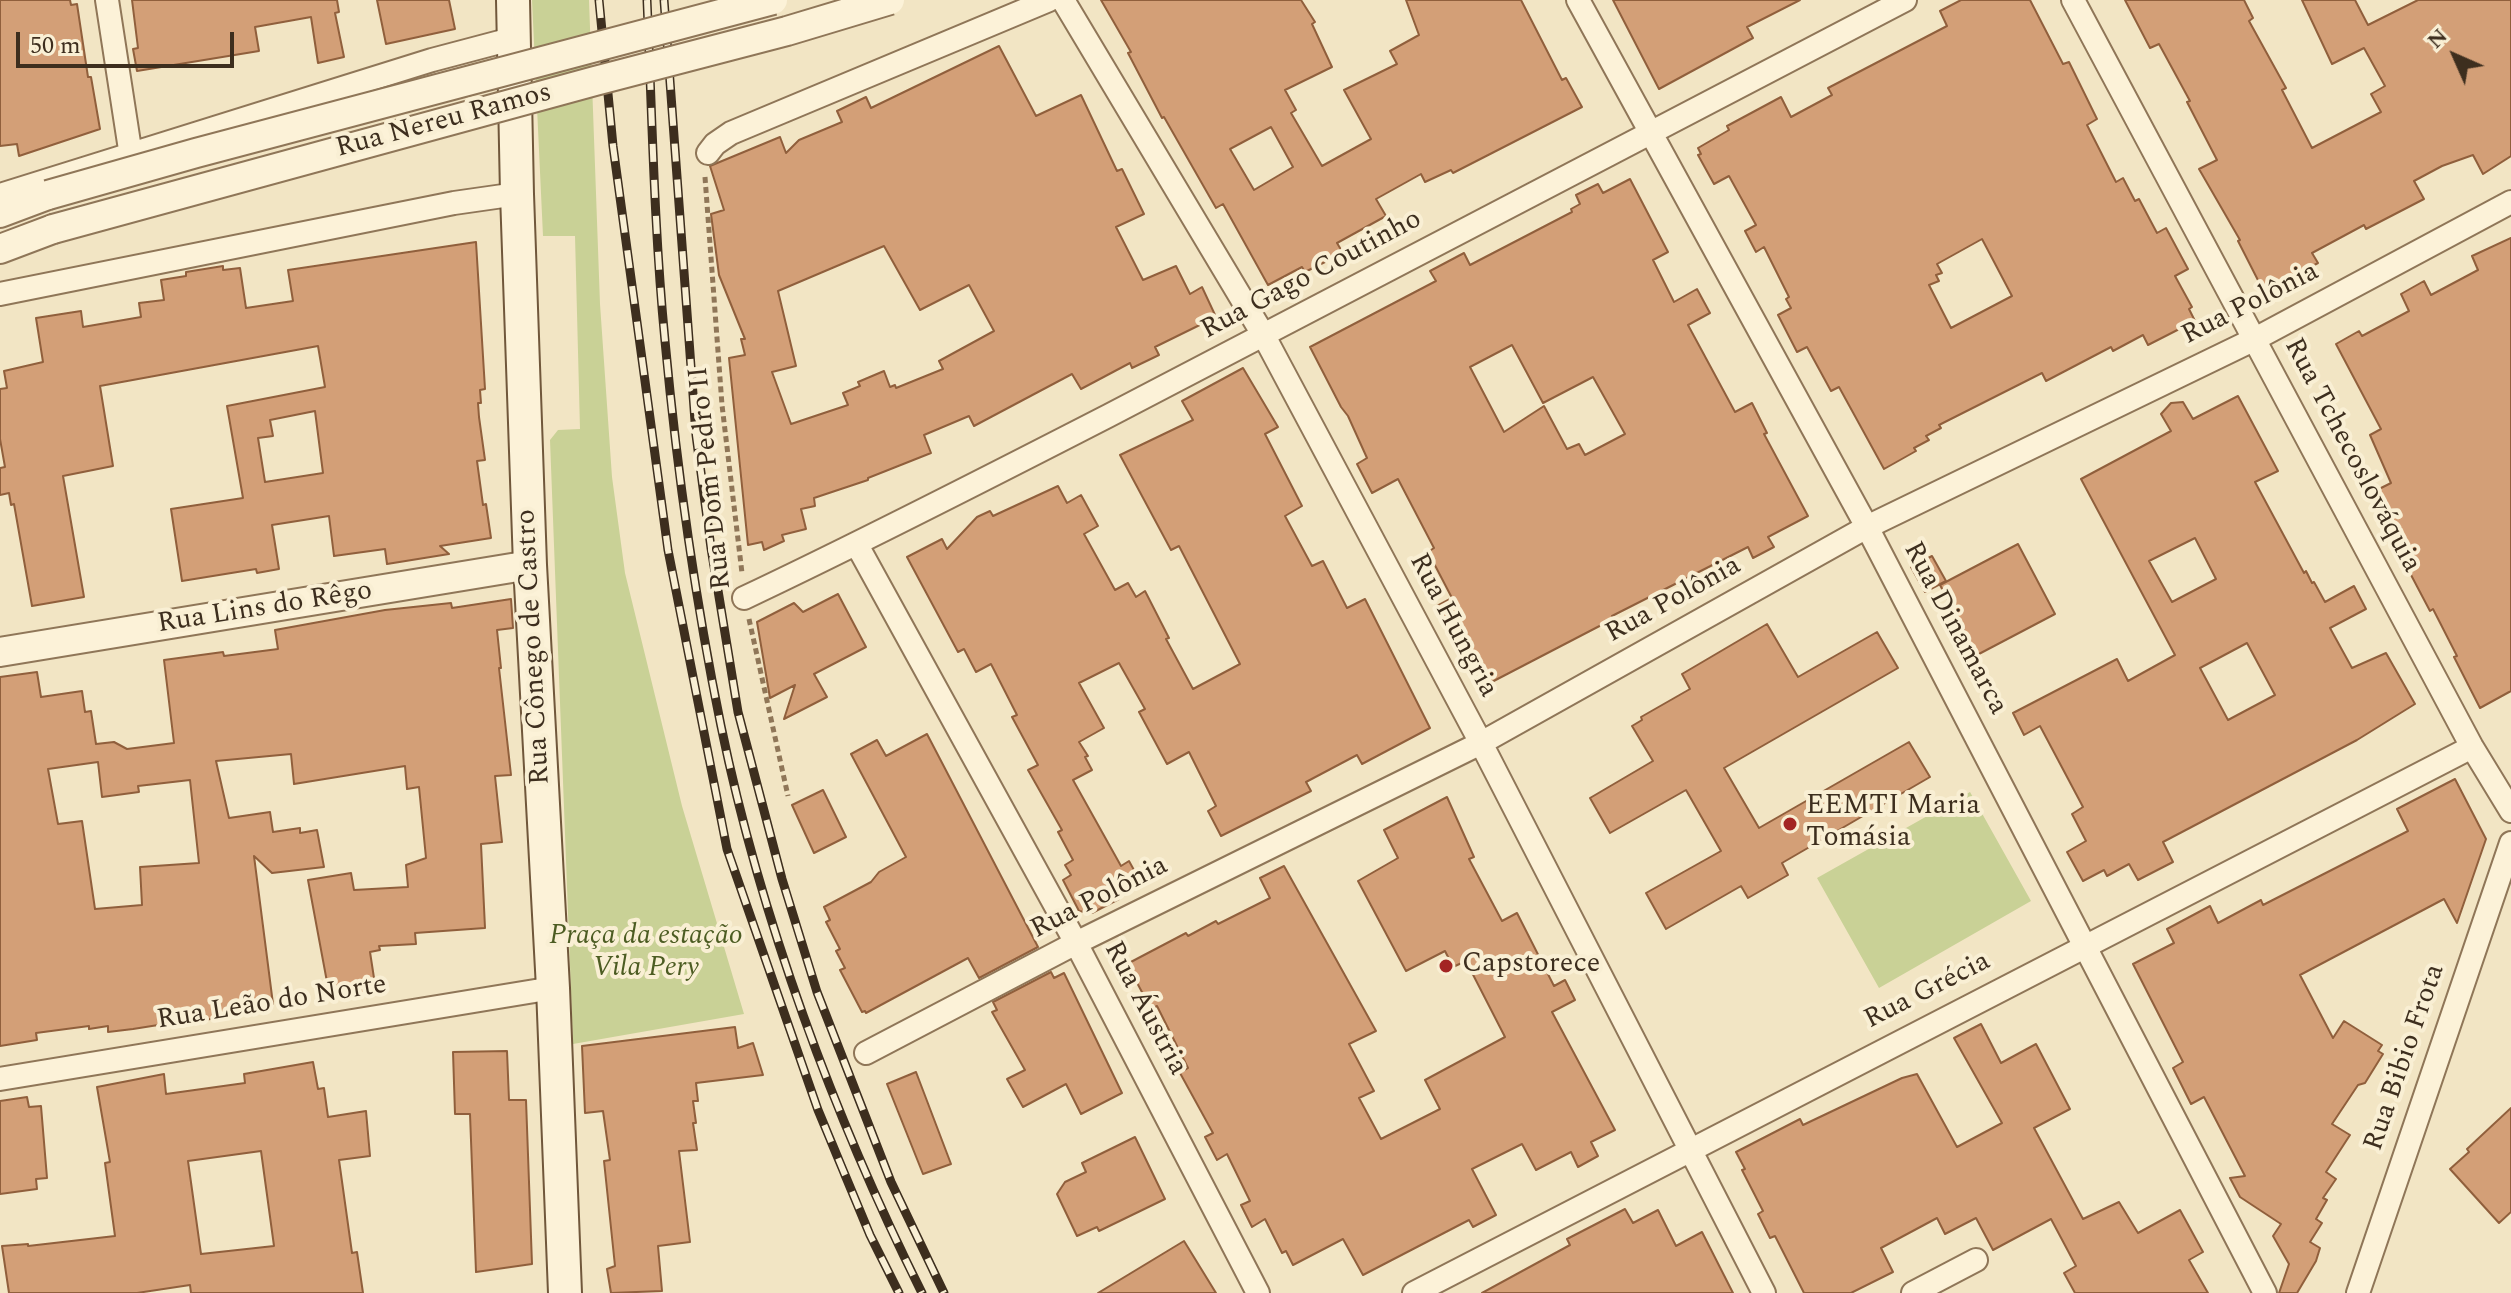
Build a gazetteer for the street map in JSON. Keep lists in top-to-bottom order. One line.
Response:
{"streets":{"main road":["Rua Cônego de Castro"],"street":["Rua Nereu Ramos","Rua Gago Coutinho","Rua Polônia","Rua Tchecoslováquia","Rua Lins do Rêgo","Rua Hungria","Rua Dinamarca","Rua Grécia","Rua Leão do Norte","Rua Áustria","Rua Bibio Frota"],"path":["Rua Dom Pedro II"]},"crossings":[["Rua Nereu Ramos","Rua Cônego de Castro"],["Rua Gago Coutinho","Rua Dom Pedro II"],["Rua Gago Coutinho","Rua Hungria"],["Rua Gago Coutinho","Rua Dinamarca"],["Rua Gago Coutinho","Rua Áustria"],["Rua Polônia","Rua Tchecoslováquia"],["Rua Polônia","Rua Hungria"],["Rua Polônia","Rua Dinamarca"],["Rua Polônia","Rua Áustria"],["Rua Tchecoslováquia","Rua Grécia"],["Rua Lins do Rêgo","Rua Cônego de Castro"],["Rua Hungria","Rua Grécia"],["Rua Dinamarca","Rua Grécia"],["Rua Cônego de Castro","Rua Leão do Norte"]],"parks":["Praça da estação Vila Pery"],"places":["EEMTI Maria Tomásia","Capstorece"],"scale_bar":"50 m","north":"top left"}
